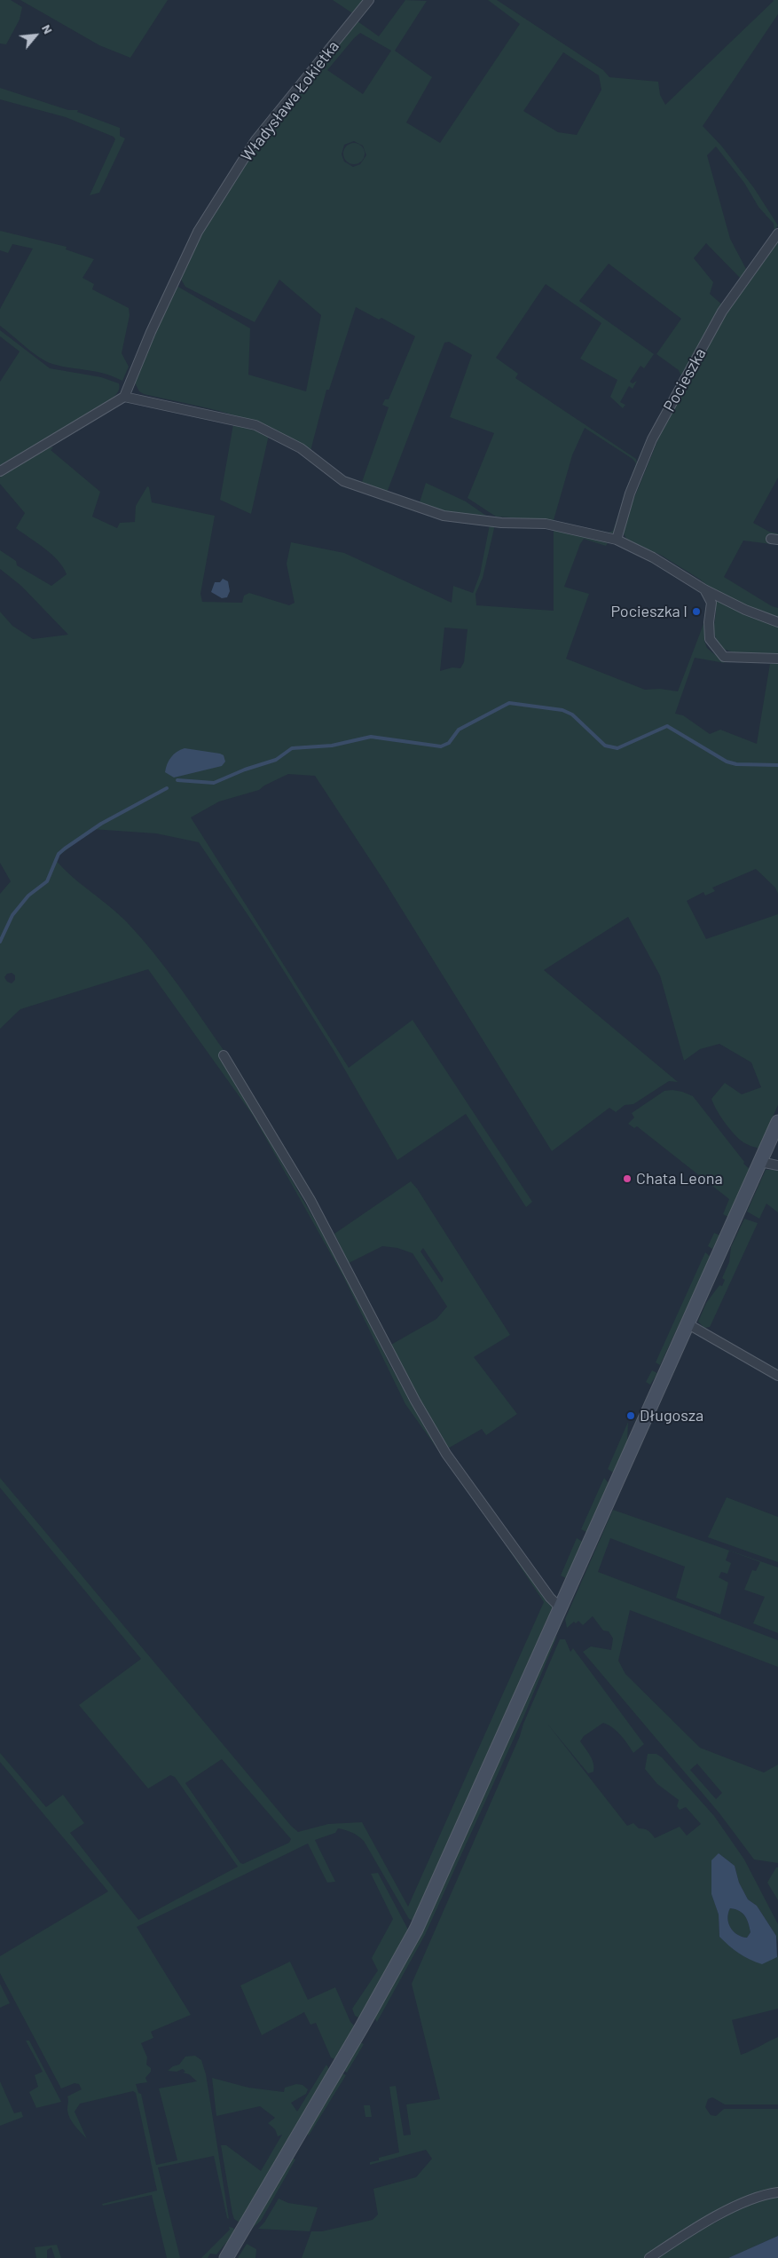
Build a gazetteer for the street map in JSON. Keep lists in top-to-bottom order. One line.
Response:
{"streets":{"street":["Władysława Łokietka","Pocieszka"]},"places":["Pocieszka I","Chata Leona","Długosza"],"north":"top right"}
